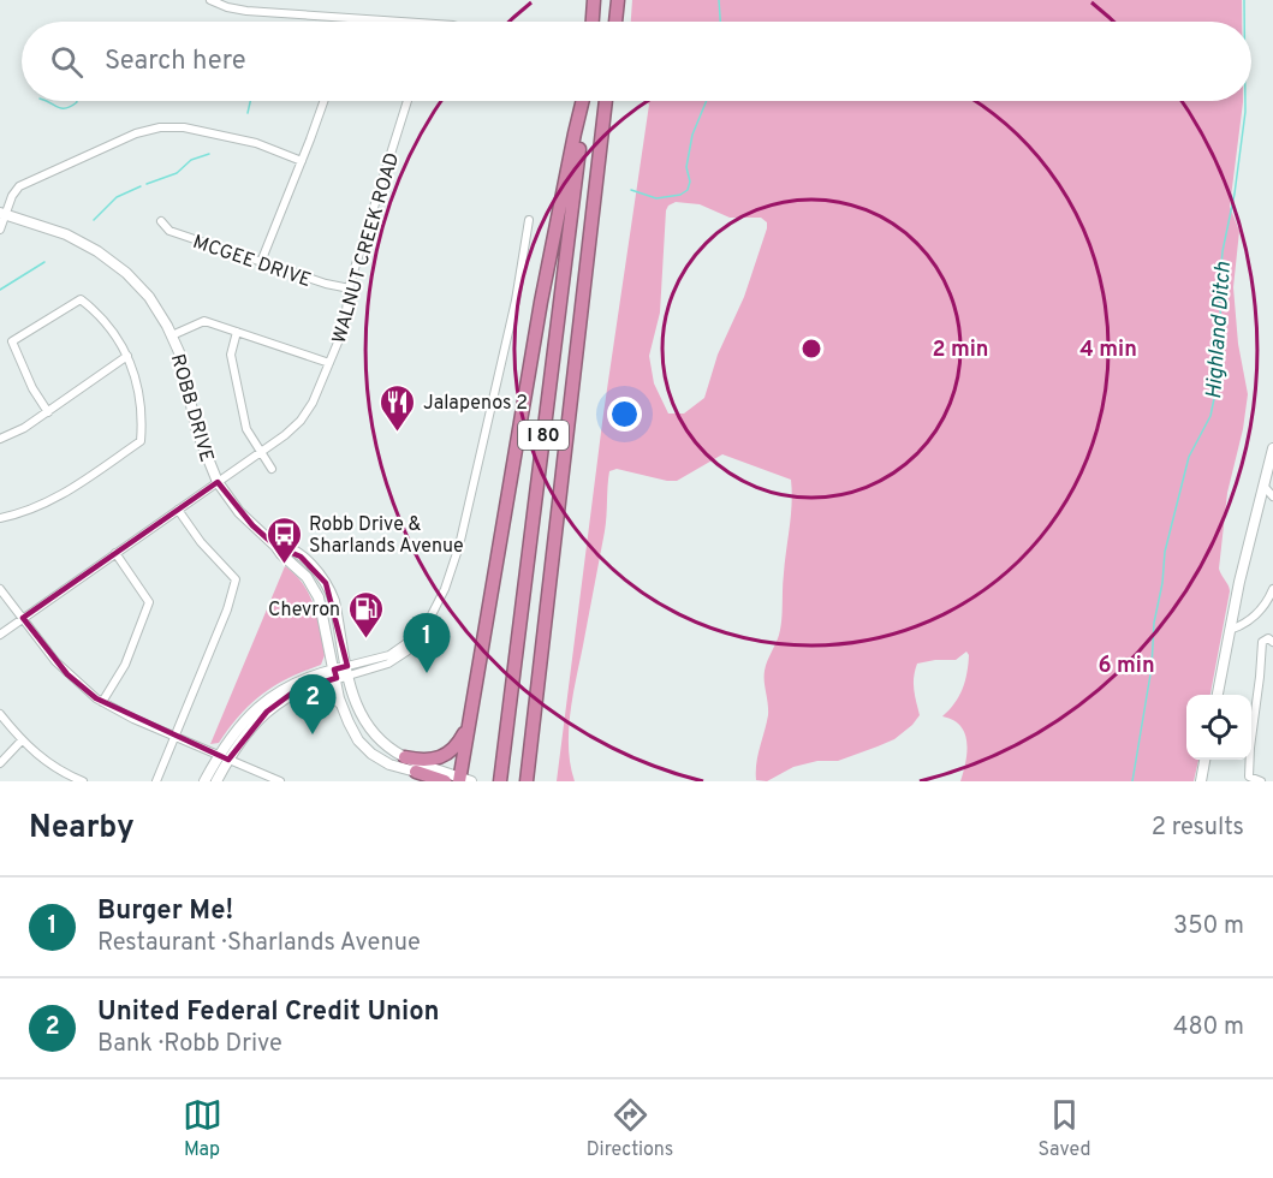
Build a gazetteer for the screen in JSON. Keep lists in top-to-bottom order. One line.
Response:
{"streets":{"highway":["I 80"],"main road":["ROBB DRIVE"],"street":["WALNUT CREEK ROAD","MCGEE DRIVE"]},"crossings":[["WALNUT CREEK ROAD","MCGEE DRIVE"],["WALNUT CREEK ROAD","ROBB DRIVE"]],"water":["Highland Ditch"],"places":{"restaurant":["Jalapenos 2"],"bus stop":["Robb Drive & Sharlands Avenue"],"fuel station":["Chevron"]},"page":{"search":"Search here","pins":["1","2"],"heading":["Nearby","2 results"],"list":[{"mark":"1","name":"Burger Me!","note":"Restaurant · Sharlands Avenue","value":"350 m"},{"mark":"2","name":"United Federal Credit Union","note":"Bank · Robb Drive","value":"480 m"}],"nav":["Map","Directions","Saved"]},"rings":["2 min","4 min","6 min"]}
